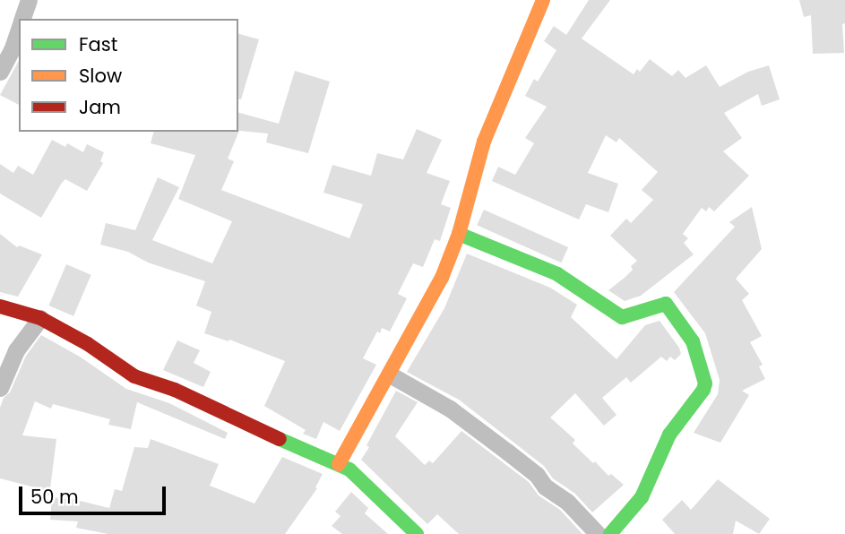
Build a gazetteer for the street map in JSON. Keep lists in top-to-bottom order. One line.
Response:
{"legend":["Fast","Slow","Jam"],"scale_bar":"50 m"}
